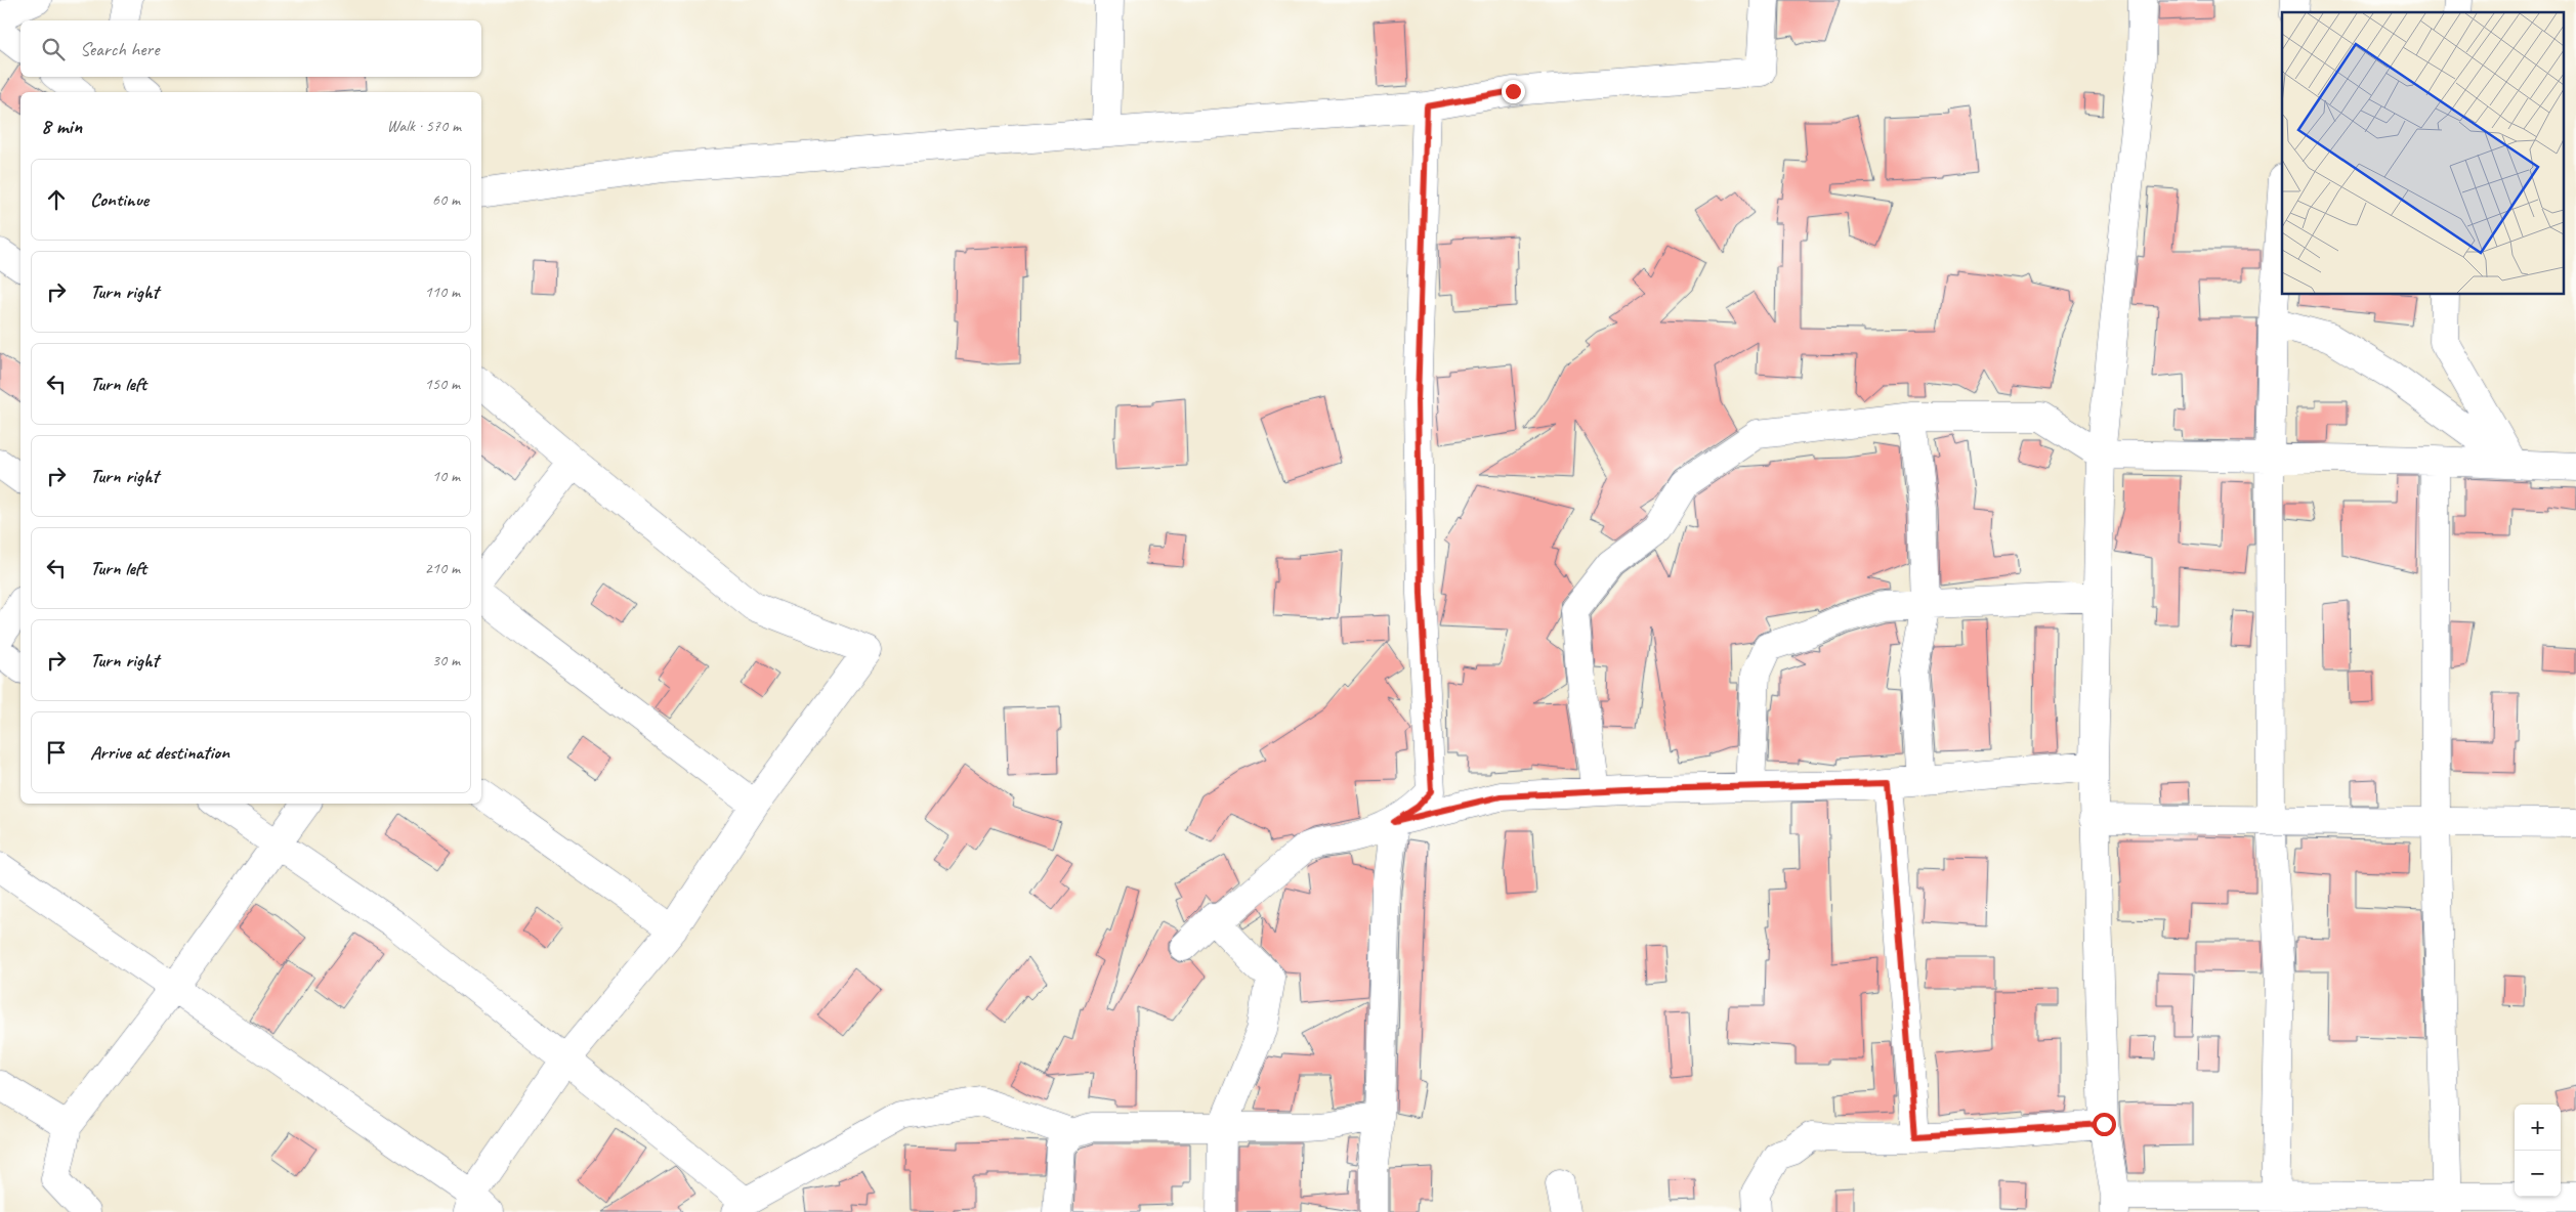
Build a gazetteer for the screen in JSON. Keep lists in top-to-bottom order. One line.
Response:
{"page":{"search":"Search here","heading":["8 min","Walk · 570 m"],"list":[["Continue","60 m"],["Turn right","110 m"],["Turn left","150 m"],["Turn right","10 m"],["Turn left","210 m"],["Turn right","30 m"],"Arrive at destination"],"map_buttons":["+","−"]}}
